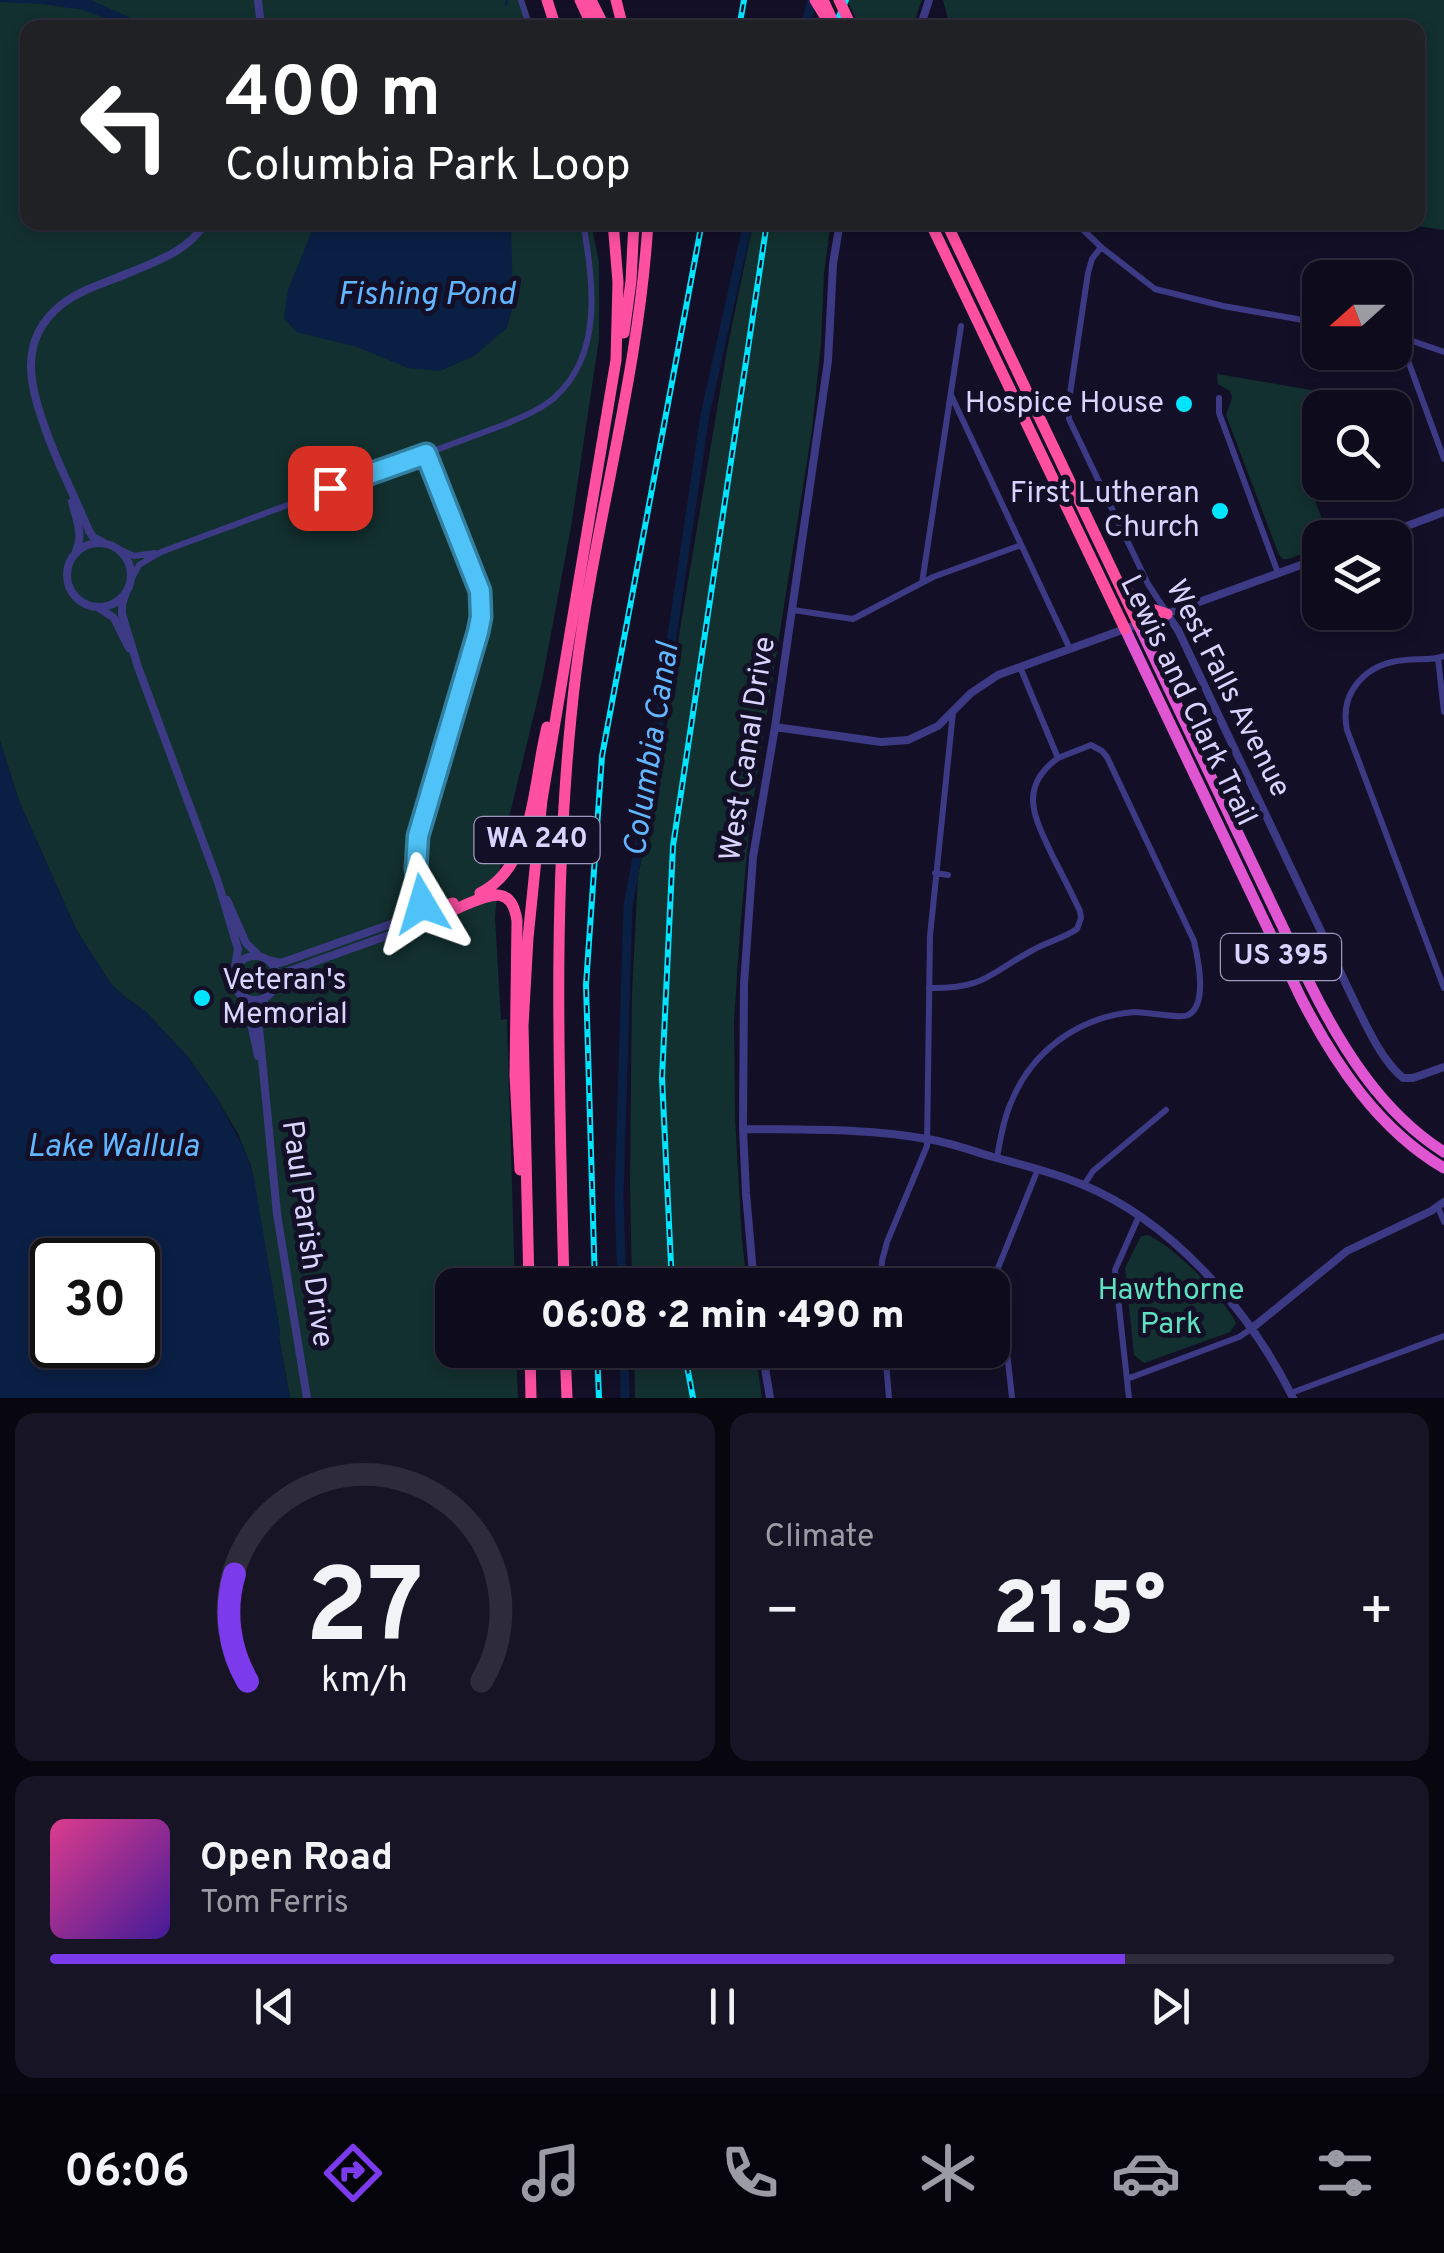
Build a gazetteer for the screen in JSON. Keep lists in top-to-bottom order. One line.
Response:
{"streets":{"highway":["Lewis and Clark Trail","WA 240","US 395"],"street":["West Falls Avenue","West Canal Drive","Paul Parish Drive"]},"water":["Fishing Pond","Columbia Canal","Lake Wallula"],"parks":["Hawthorne Park"],"places":["Hospice House","First Lutheran Church","Veteran's Memorial"],"north":"left","page":{"turn":["400 m","Columbia Park Loop"],"limit":"30","trip":"06:08 · 2 min · 490 m","tile":"Climate","heat":["−","21.5°","+"],"song":["Open Road","Tom Ferris"],"tabs":"06:06","gauge":["27","km/h"]}}
